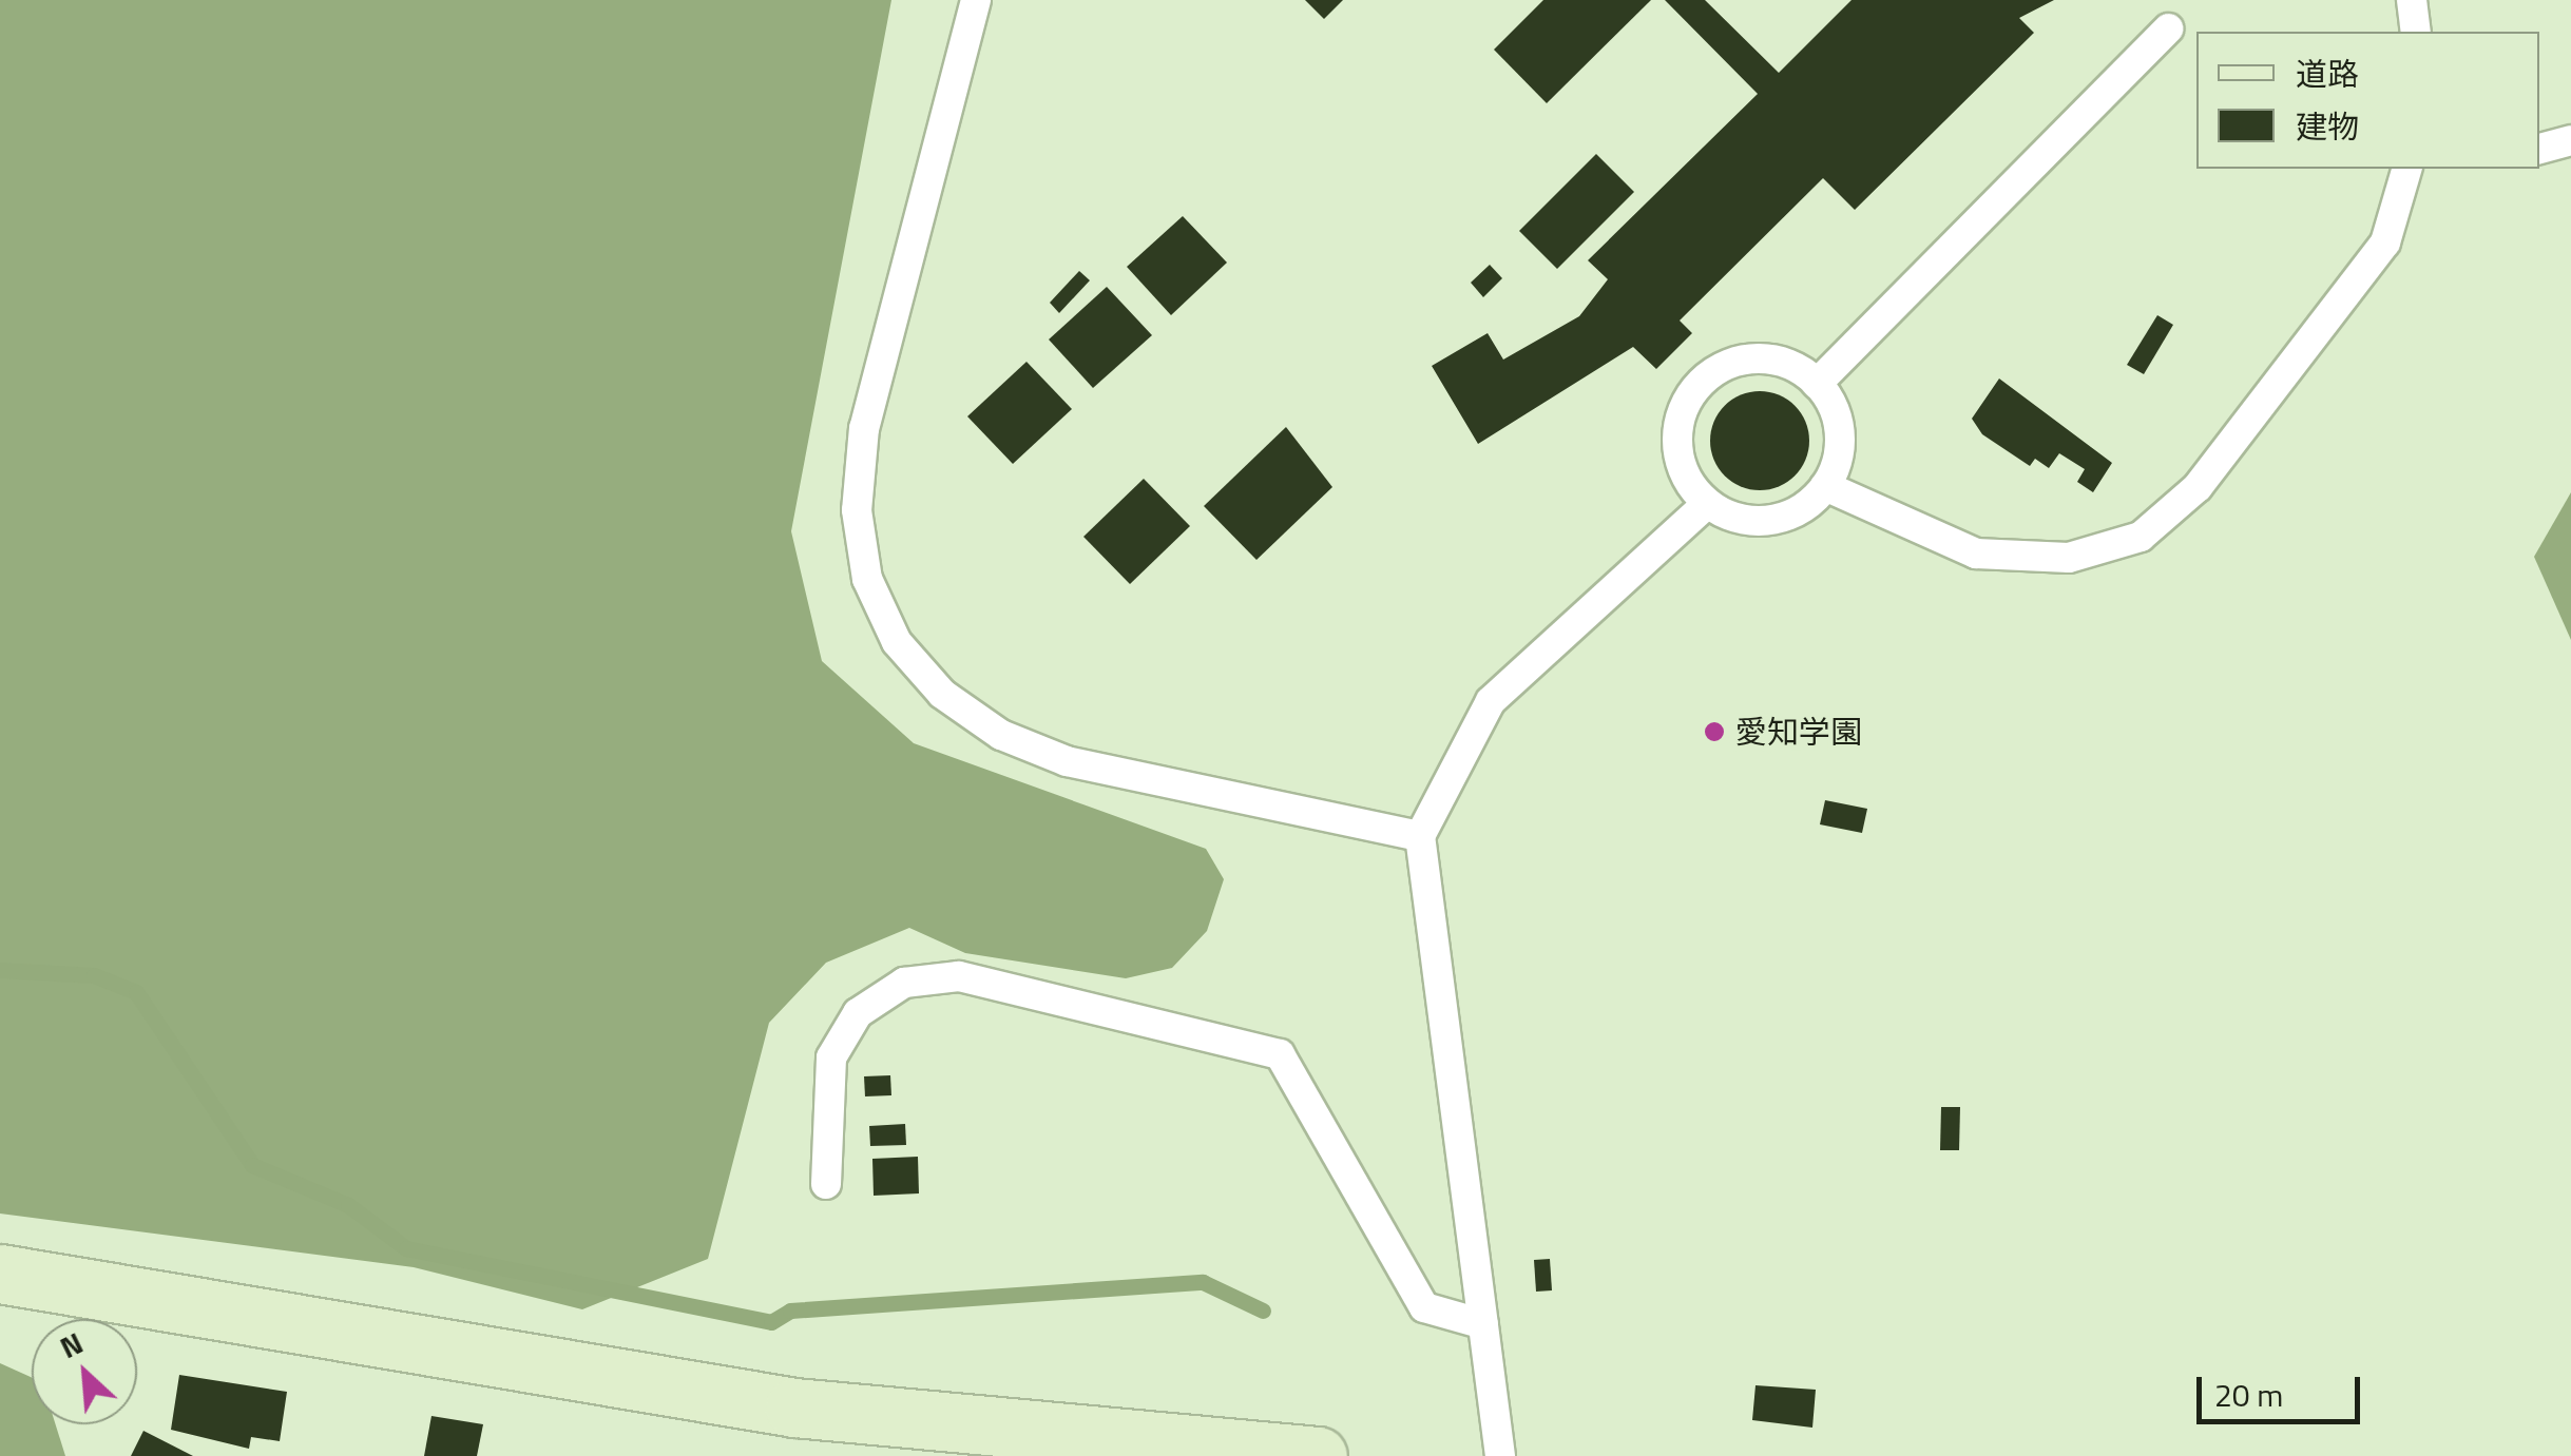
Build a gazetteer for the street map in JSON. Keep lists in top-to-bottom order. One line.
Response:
{"places":["愛知学園"],"legend":["道路","建物"],"scale_bar":"20 m","north":"top left"}
